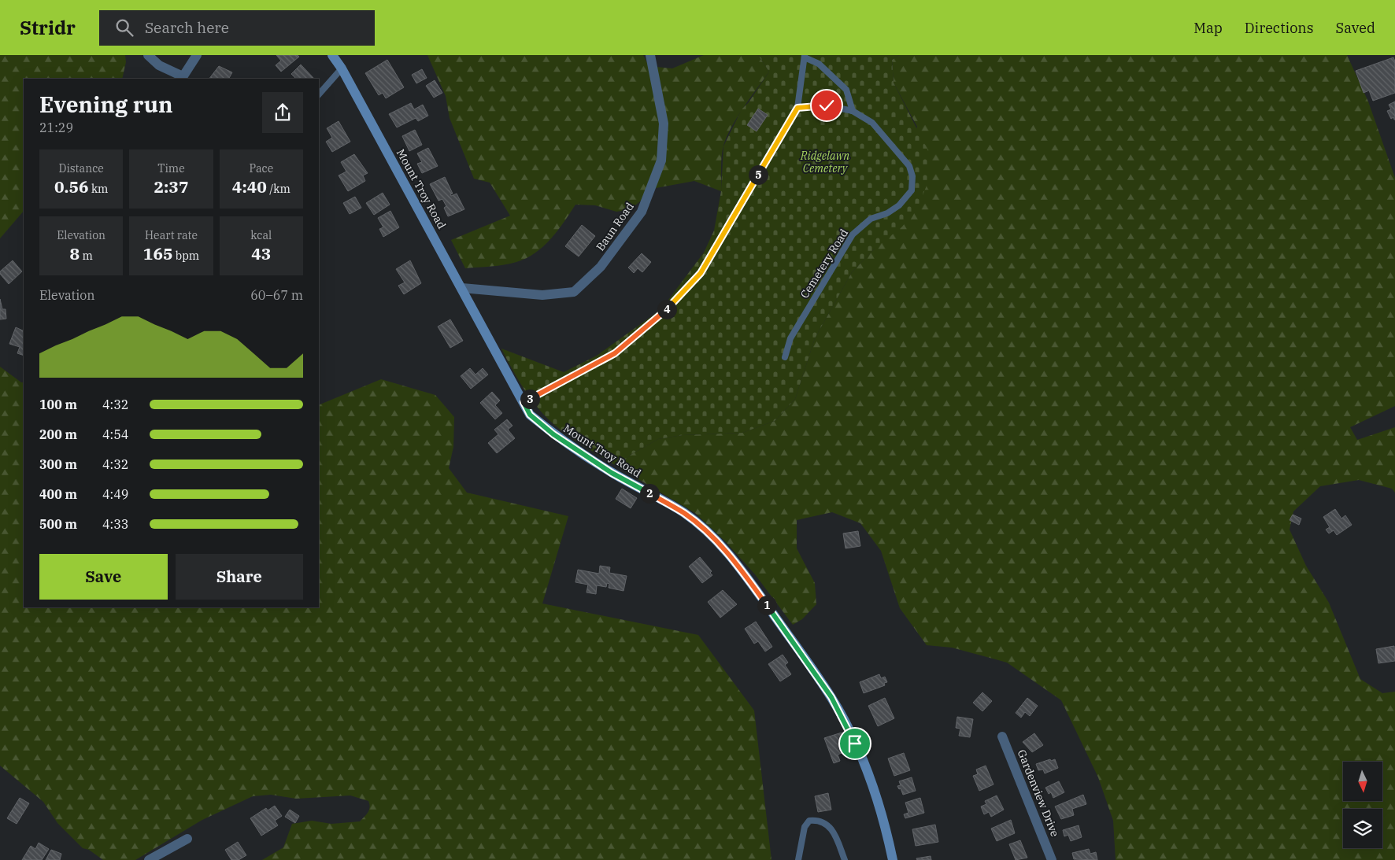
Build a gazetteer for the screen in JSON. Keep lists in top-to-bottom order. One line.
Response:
{"streets":{"street":["Mount Troy Road","Baun Road","Gardenview Drive"],"lane":["Cemetery Road"]},"crossings":[["Mount Troy Road","Baun Road"]],"parks":["Ridgelawn Cemetery"],"north":"bottom","page":{"header":"Stridr","search":"Search here","nav":["Map","Directions","Saved"],"heading":["Evening run","21:29"],"stats":[["Distance","0.56 km"],["Time","2:37"],["Pace","4:40 /km"],["Elevation","8 m"],["Heart rate","165 bpm"],["kcal","43"]],"pins":["5","4","3","2","1"],"chart":["Elevation","60–67 m"],"list":[{"name":"100 m","note":"4:32"},{"name":"200 m","note":"4:54"},{"name":"300 m","note":"4:32"},{"name":"400 m","note":"4:49"},{"name":"500 m","note":"4:33"}],"buttons":["Save","Share"]}}
